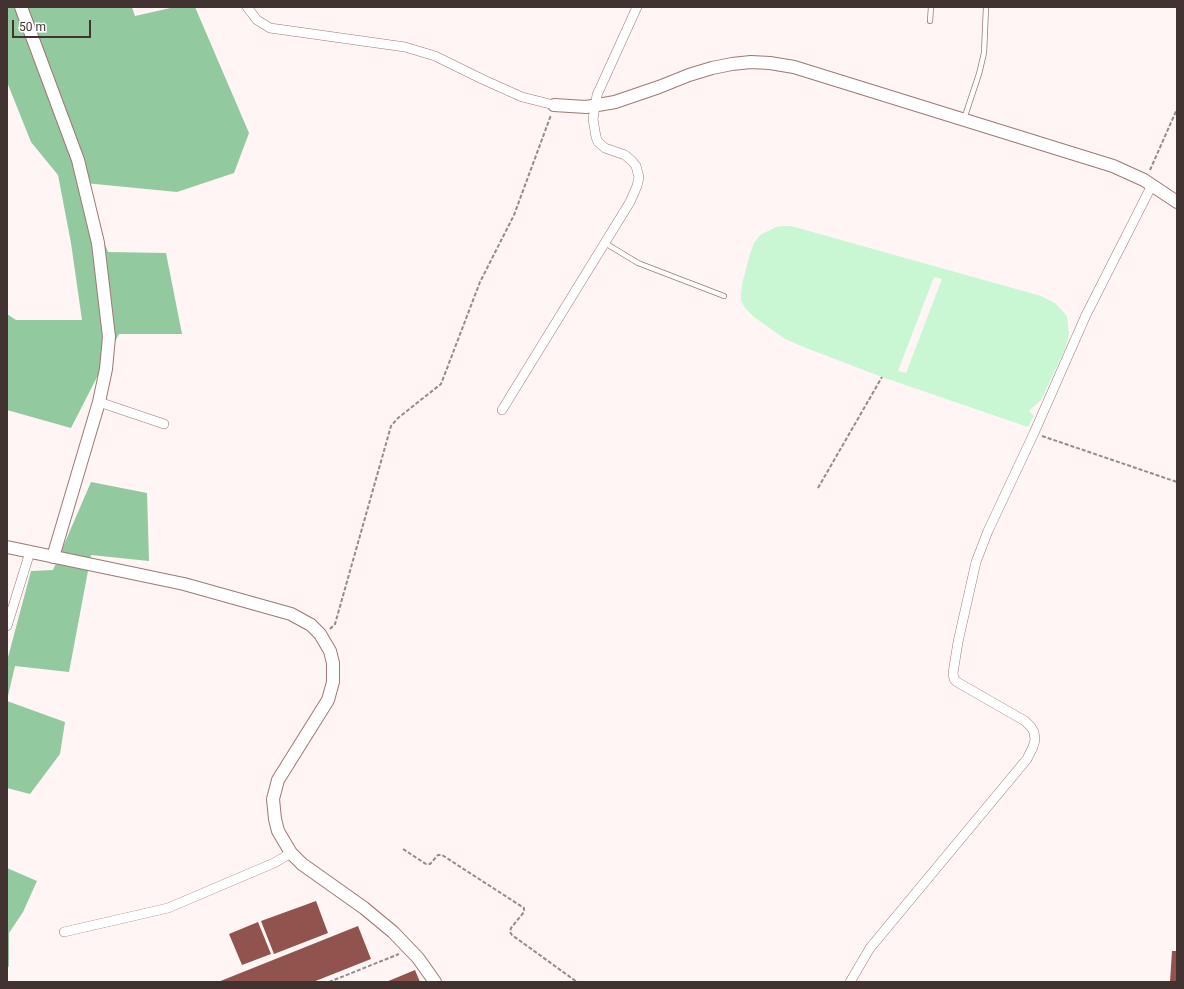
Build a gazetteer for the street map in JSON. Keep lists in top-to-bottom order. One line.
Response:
{"scale_bar":"50 m"}
